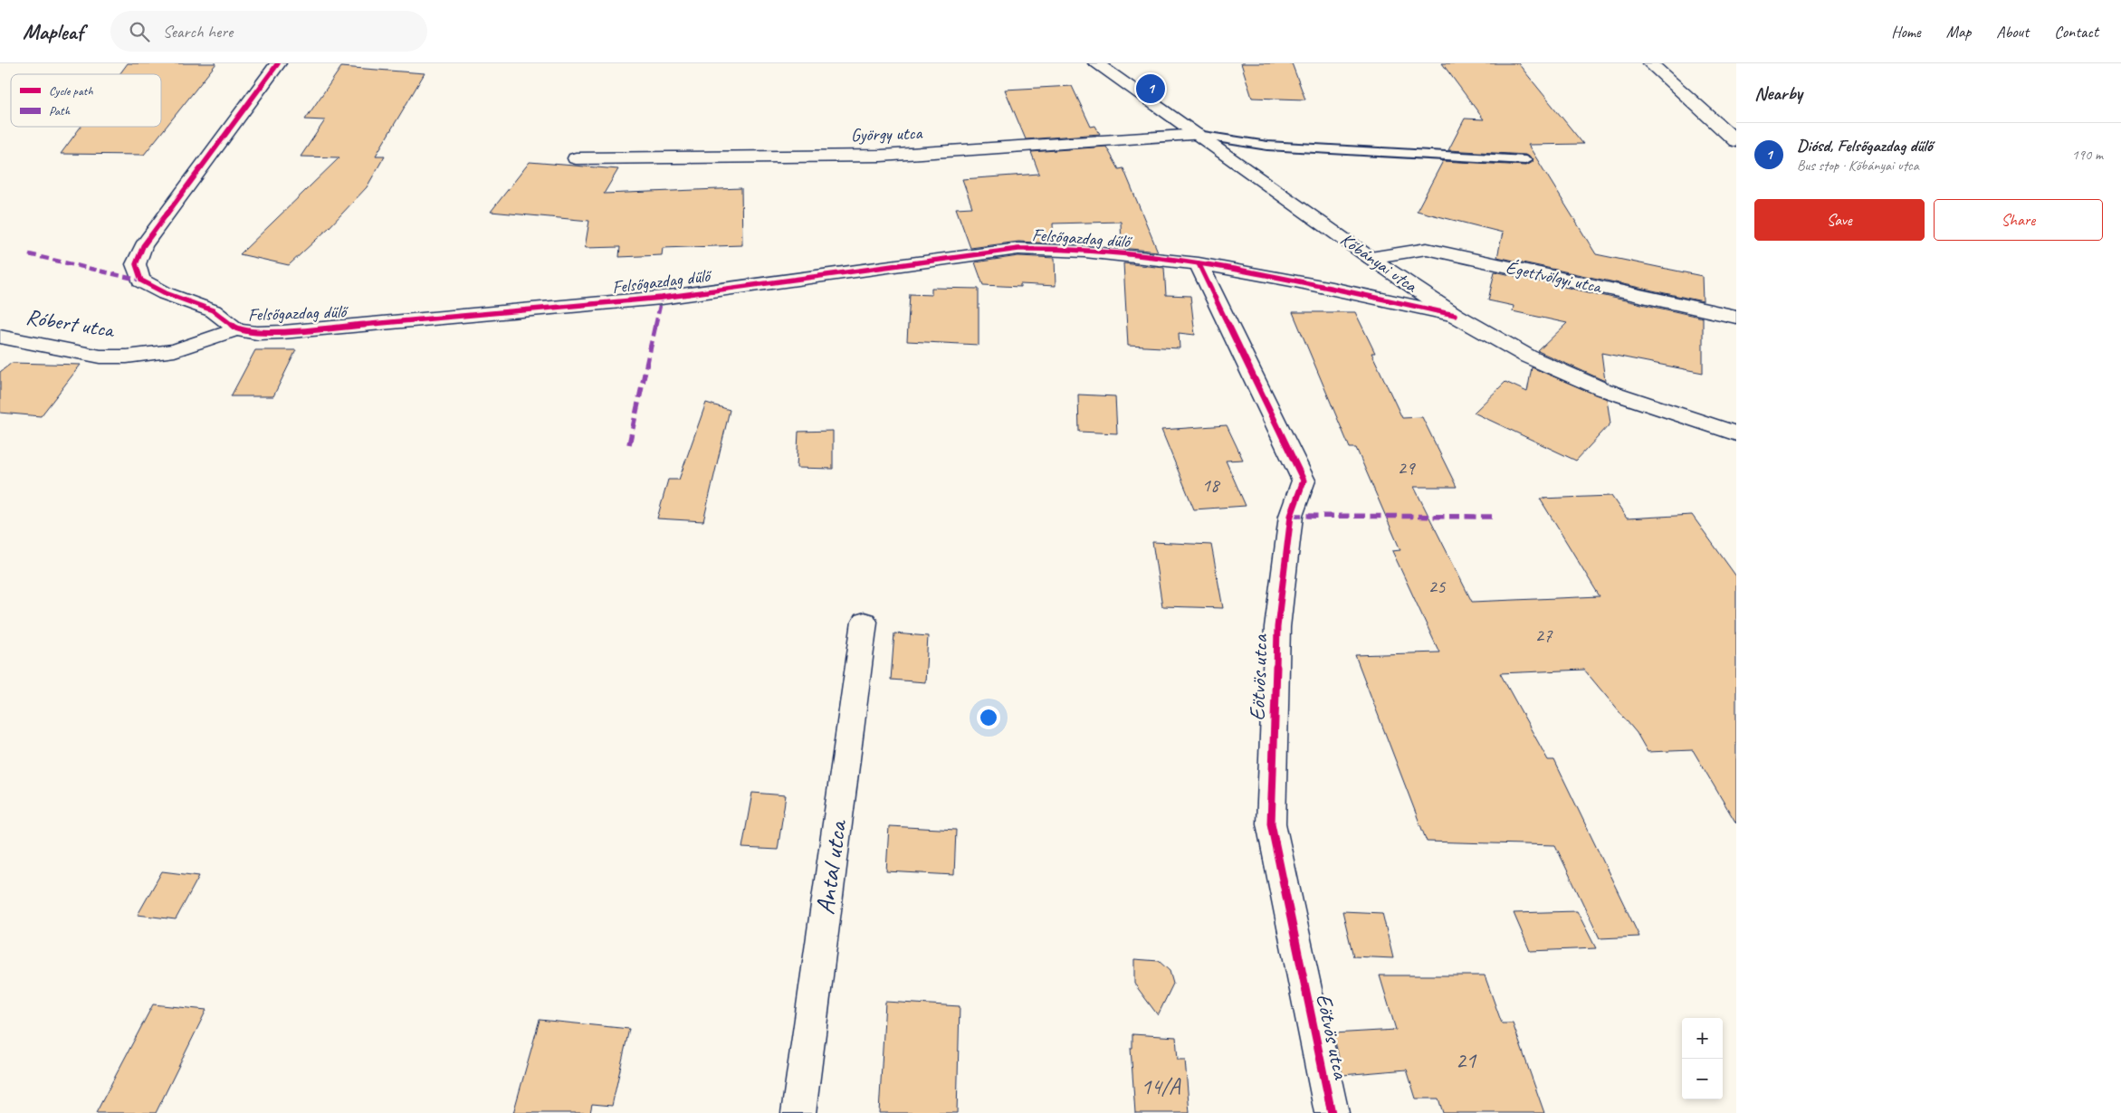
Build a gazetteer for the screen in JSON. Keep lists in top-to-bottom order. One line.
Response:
{"streets":{"street":["György utca","Felsőgazdag dűlő","Kőbányai utca","Égettvölgyi utca","Róbert utca","Eötvös utca","Antal utca"]},"crossings":[["György utca","Kőbányai utca"],["Felsőgazdag dűlő","Kőbányai utca"],["Felsőgazdag dűlő","Róbert utca"],["Felsőgazdag dűlő","Eötvös utca"],["Kőbányai utca","Égettvölgyi utca"]],"house_numbers":["29","18","25","27","21","14/A"],"legend":["Cycle path","Path"],"page":{"header":"Mapleaf","search":"Search here","nav":["Home","Map","About","Contact"],"heading":"Nearby","pins":"1","list":[{"mark":"1","name":"Diósd, Felsőgazdag dűlő","note":"Bus stop · Kőbányai utca","value":"190 m"}],"buttons":["Save","Share"],"map_buttons":["+","−"]}}
